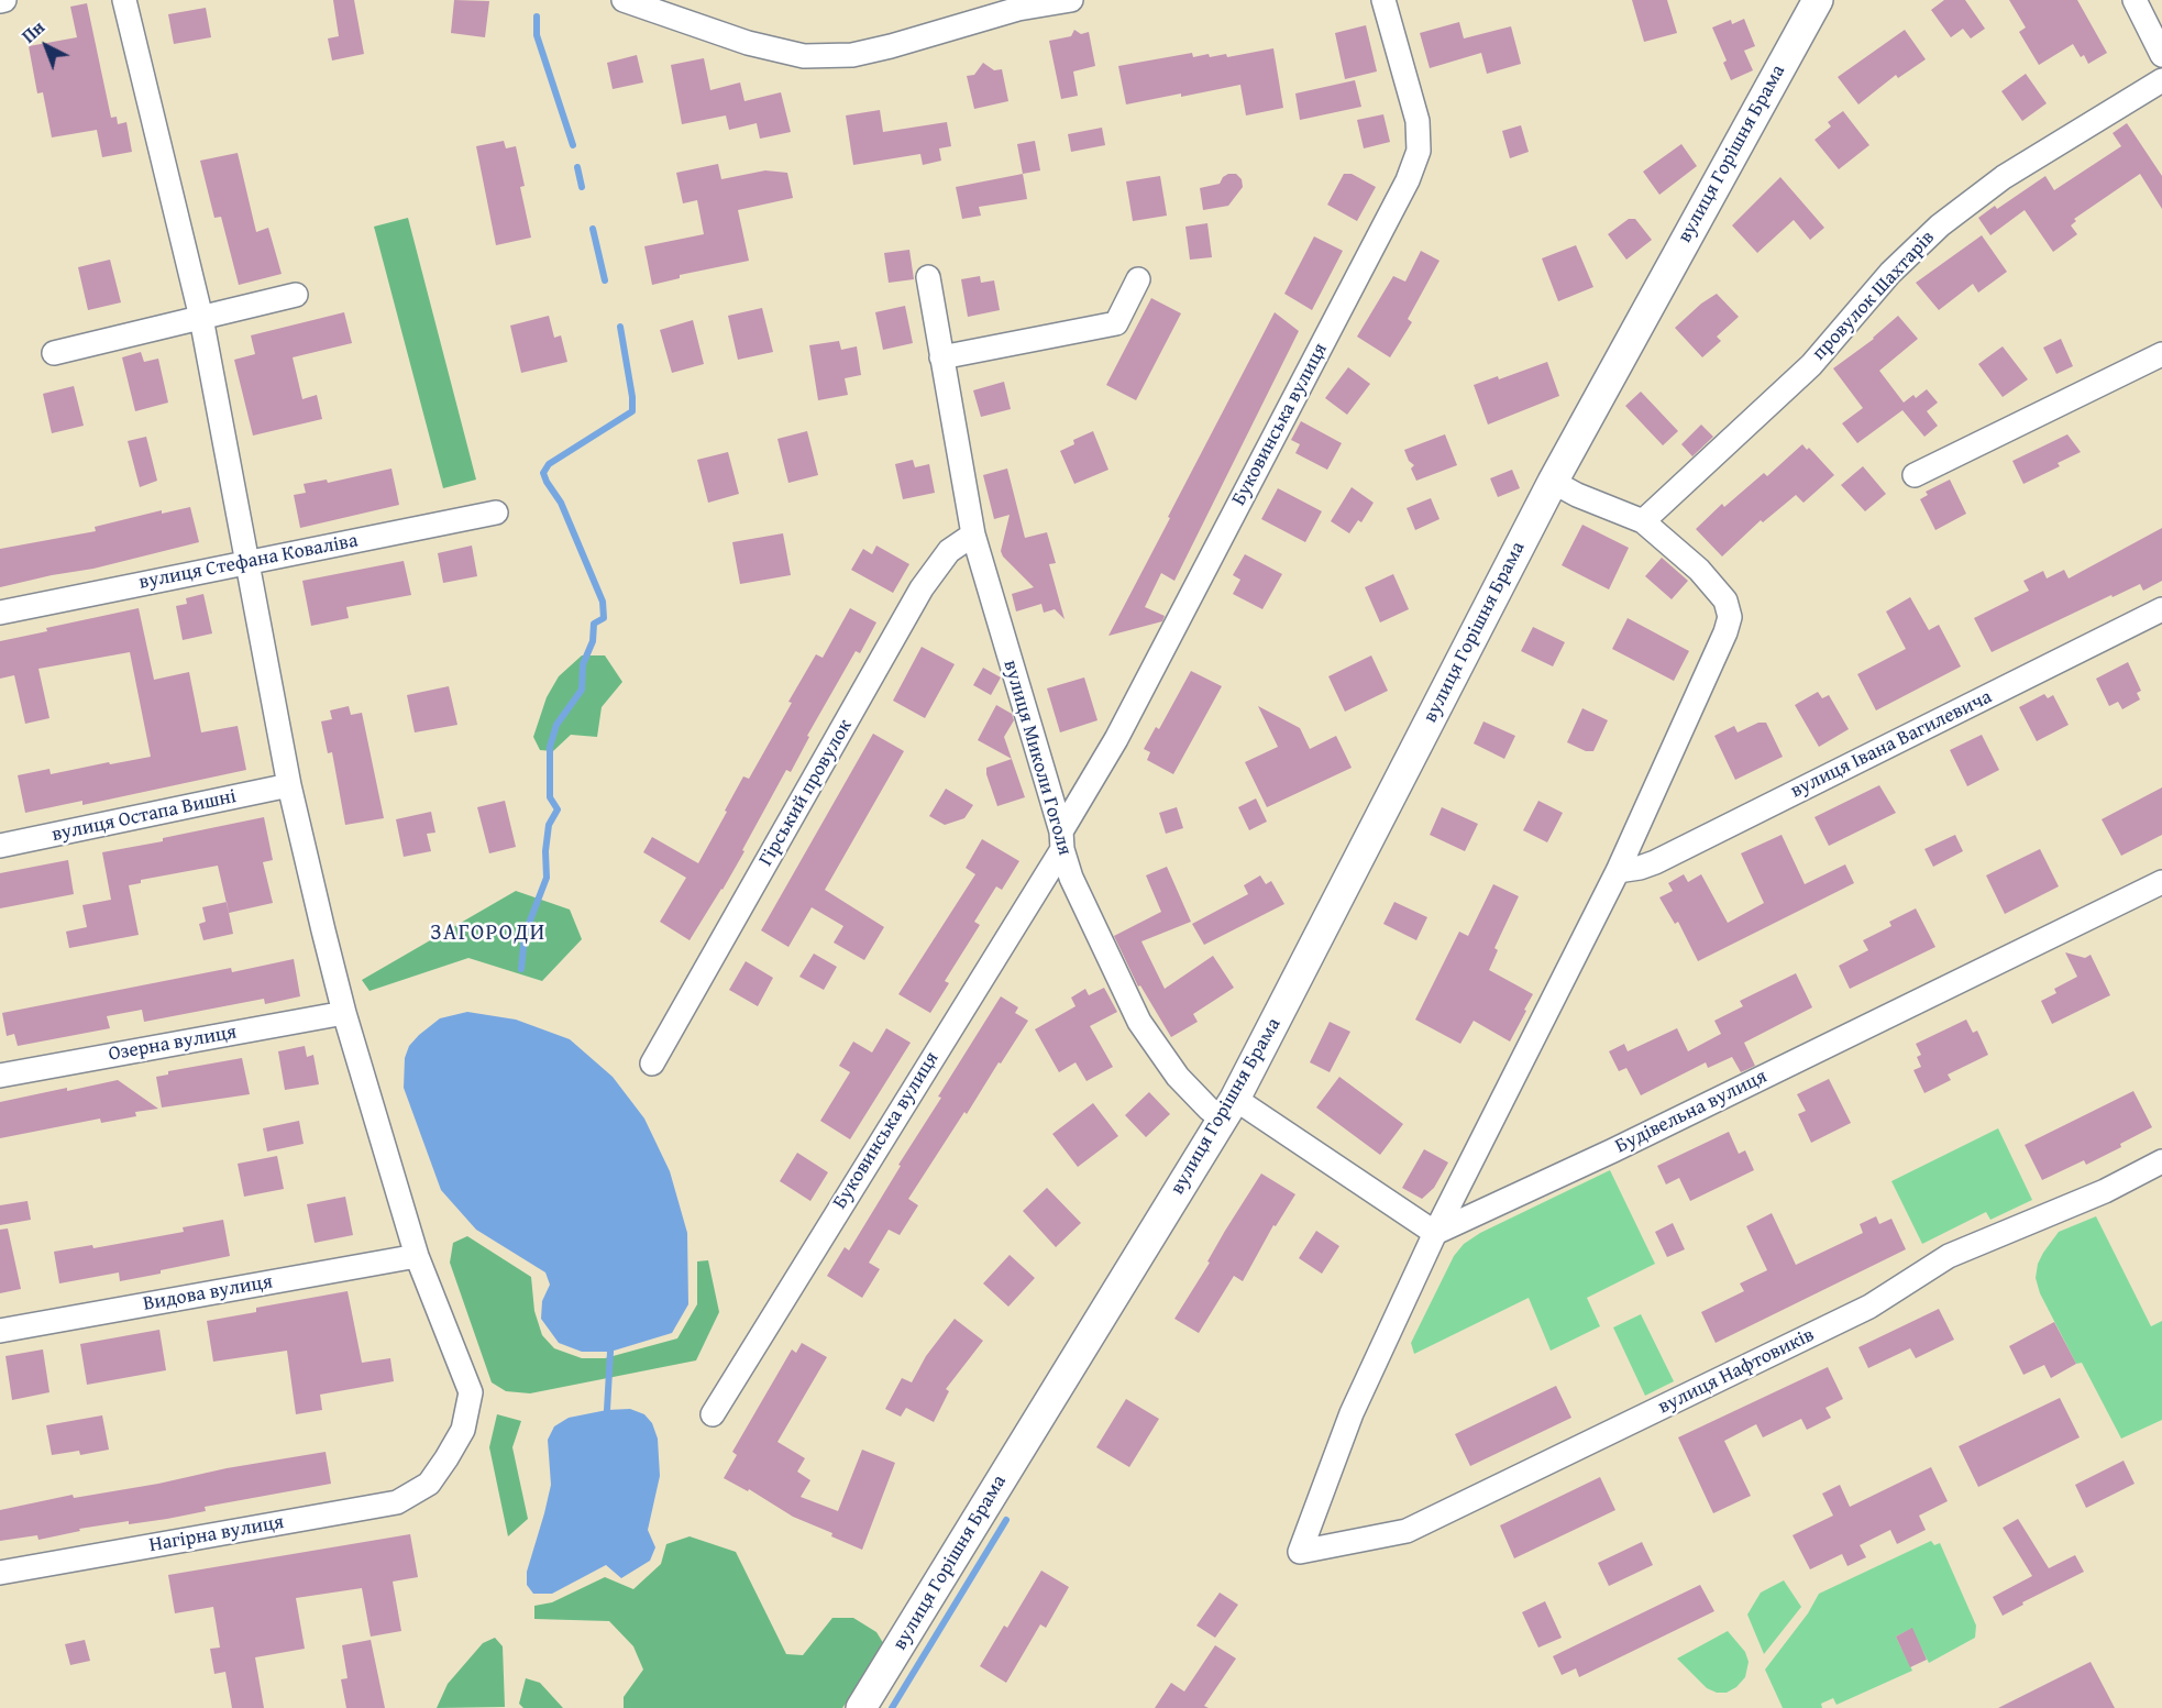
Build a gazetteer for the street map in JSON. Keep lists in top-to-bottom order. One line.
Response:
{"streets":{"street":["вулиця Горішня Брама","провулок Шахтарів","Буковинська вулиця","вулиця Стефана Коваліва","вулиця Івана Вагилевича","вулиця Миколи Гоголя","Гірський провулок","вулиця Остапа Вишні","Озерна вулиця","Будівельна вулиця","Видова вулиця","вулиця Нафтовиків","Нагірна вулиця"]},"crossings":[["вулиця Горішня Брама","вулиця Миколи Гоголя"],["Буковинська вулиця","вулиця Миколи Гоголя"],["вулиця Миколи Гоголя","Гірський провулок"],["Будівельна вулиця","вулиця Нафтовиків"],["Видова вулиця","Нагірна вулиця"]],"districts":["ЗАГОРОДИ"],"north":"top left"}
